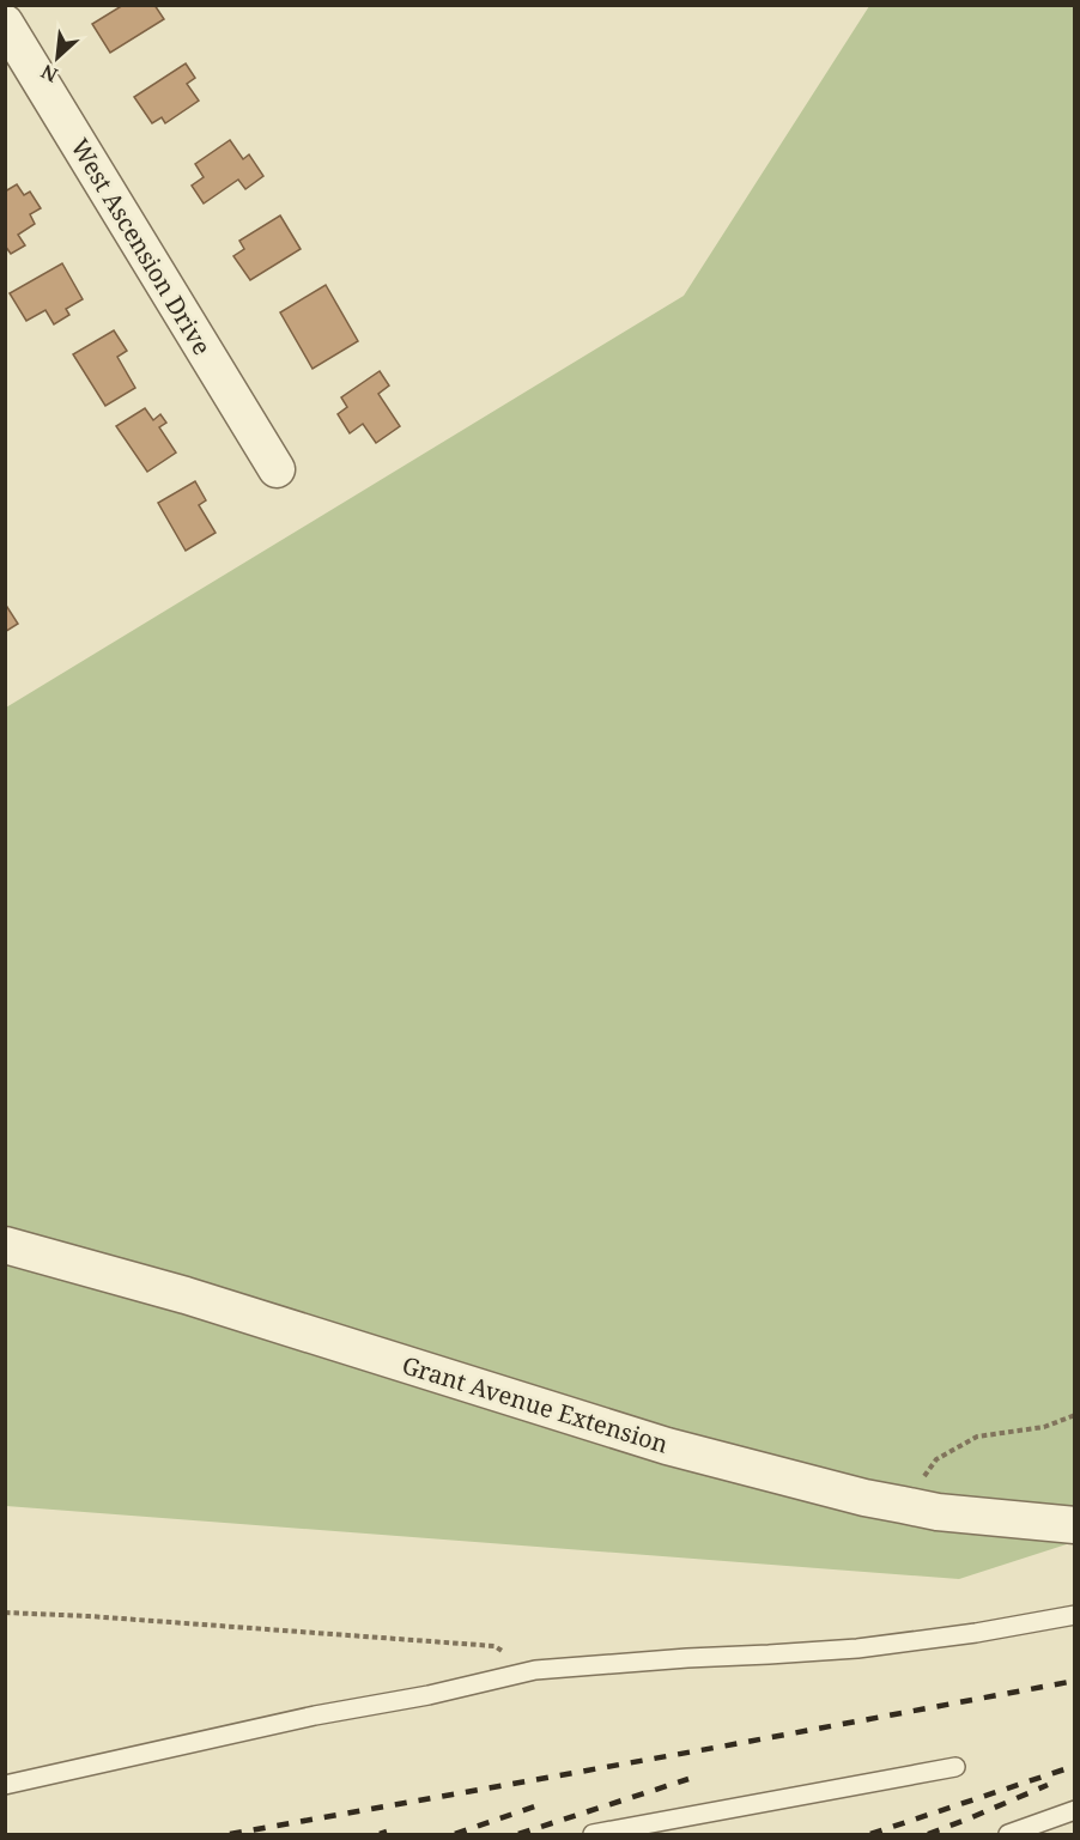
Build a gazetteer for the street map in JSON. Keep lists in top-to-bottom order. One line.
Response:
{"streets":{"street":["West Ascension Drive","Grant Avenue Extension"]},"north":"bottom left"}
